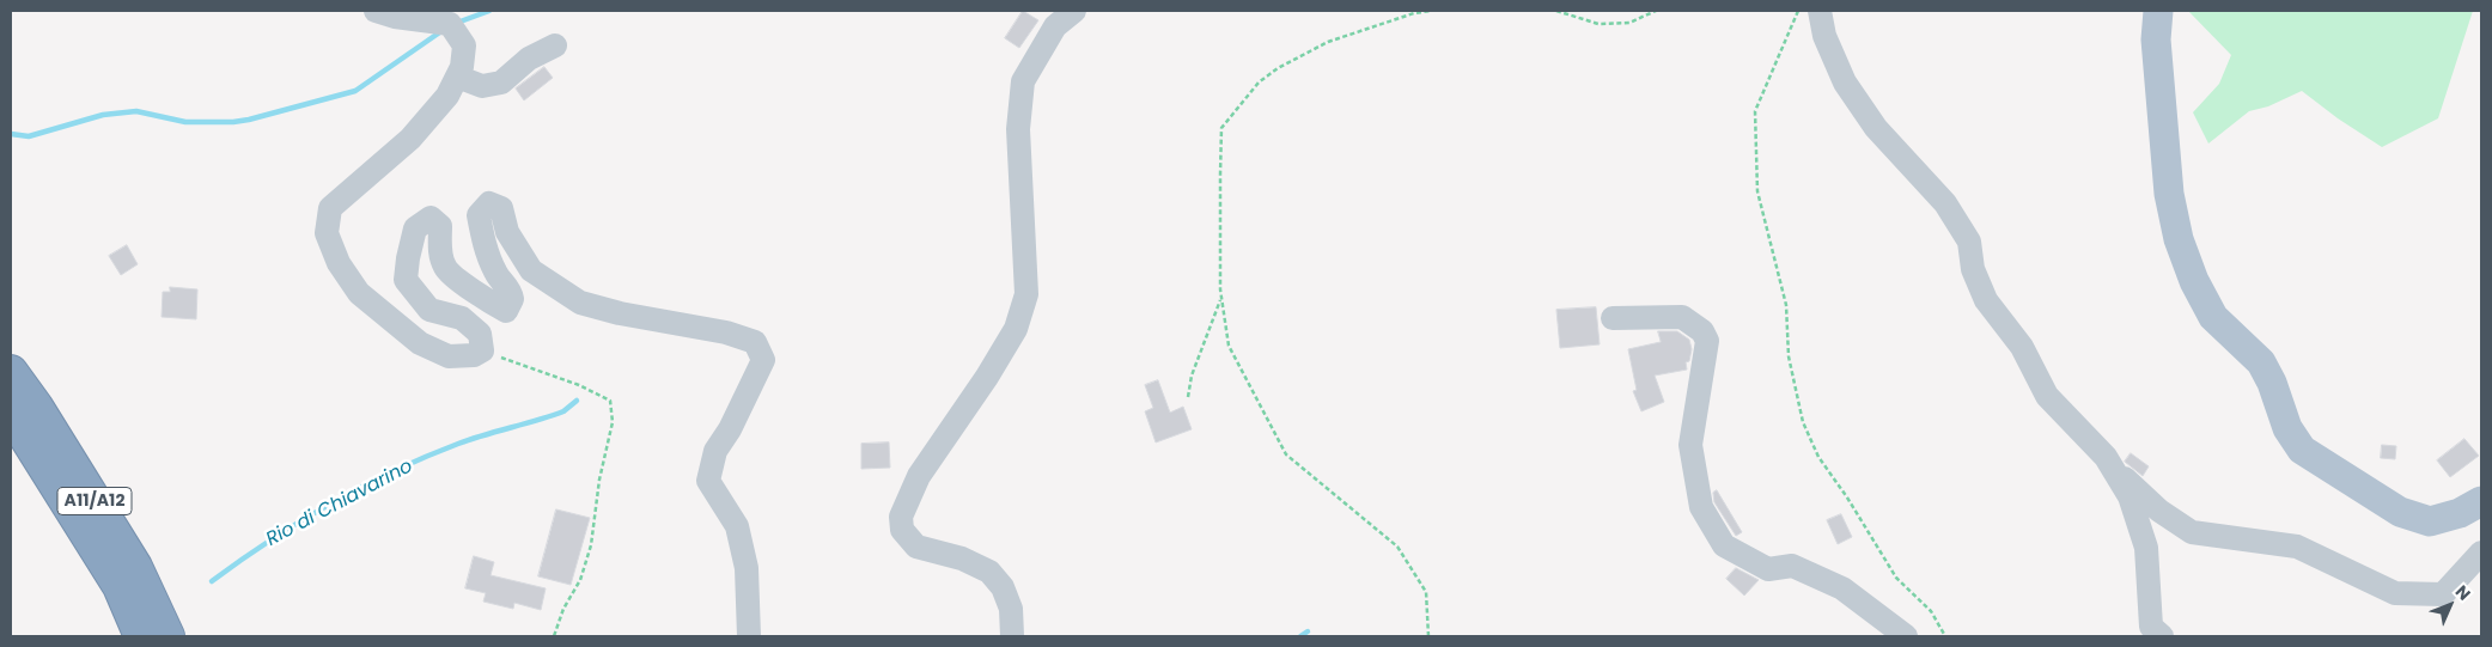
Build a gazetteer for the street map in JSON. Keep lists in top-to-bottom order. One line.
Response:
{"streets":{"highway":["A11/A12"]},"water":["Rio di Chiavarino"],"north":"top right"}
